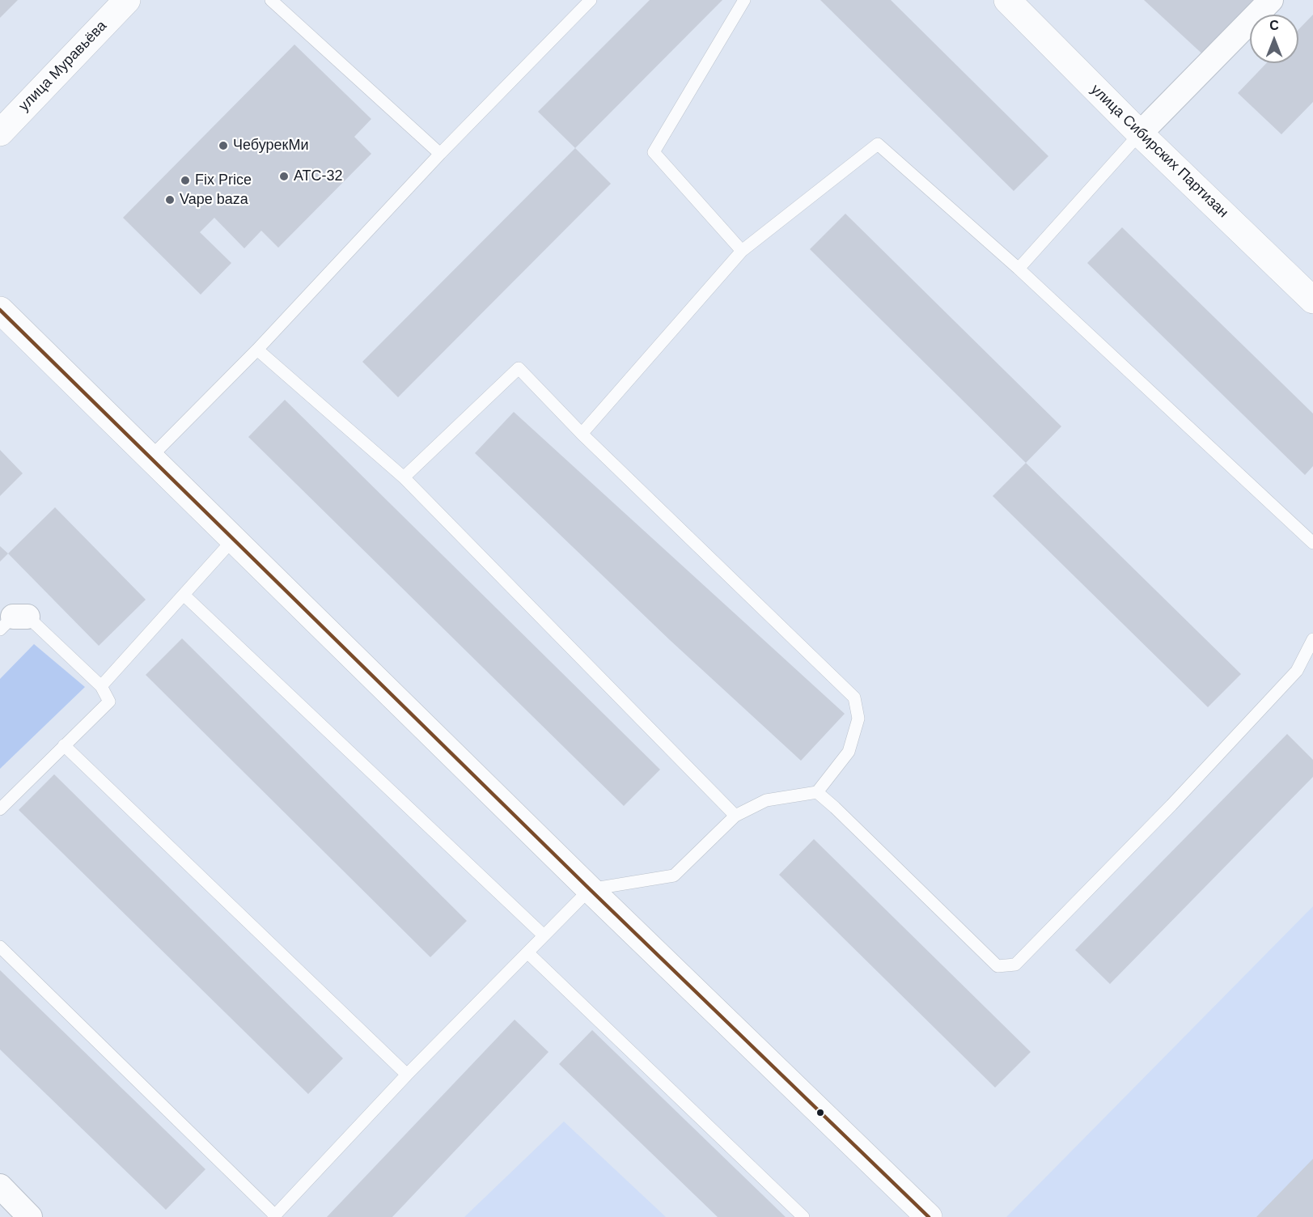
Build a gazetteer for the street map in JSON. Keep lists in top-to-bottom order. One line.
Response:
{"streets":{"main road":["улица Муравьёва","улица Сибирских Партизан"]},"places":["ЧебурекМи","АТС-32","Fix Price","Vape baza"],"north":"top"}
